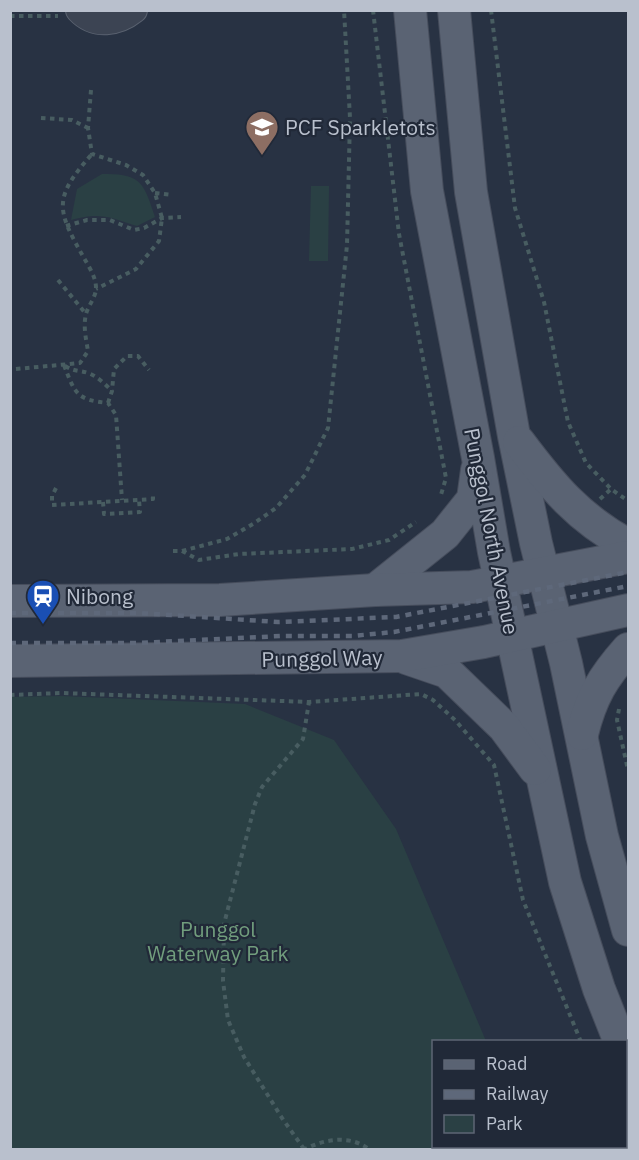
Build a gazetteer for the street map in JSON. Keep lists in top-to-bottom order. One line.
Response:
{"streets":{"main road":["Punggol North Avenue","Punggol Way"]},"crossings":[["Punggol North Avenue","Punggol Way"]],"parks":["Punggol Waterway Park"],"places":{"school or university":["PCF Sparkletots"],"station":["Nibong"]},"legend":["Road","Railway","Park"]}
